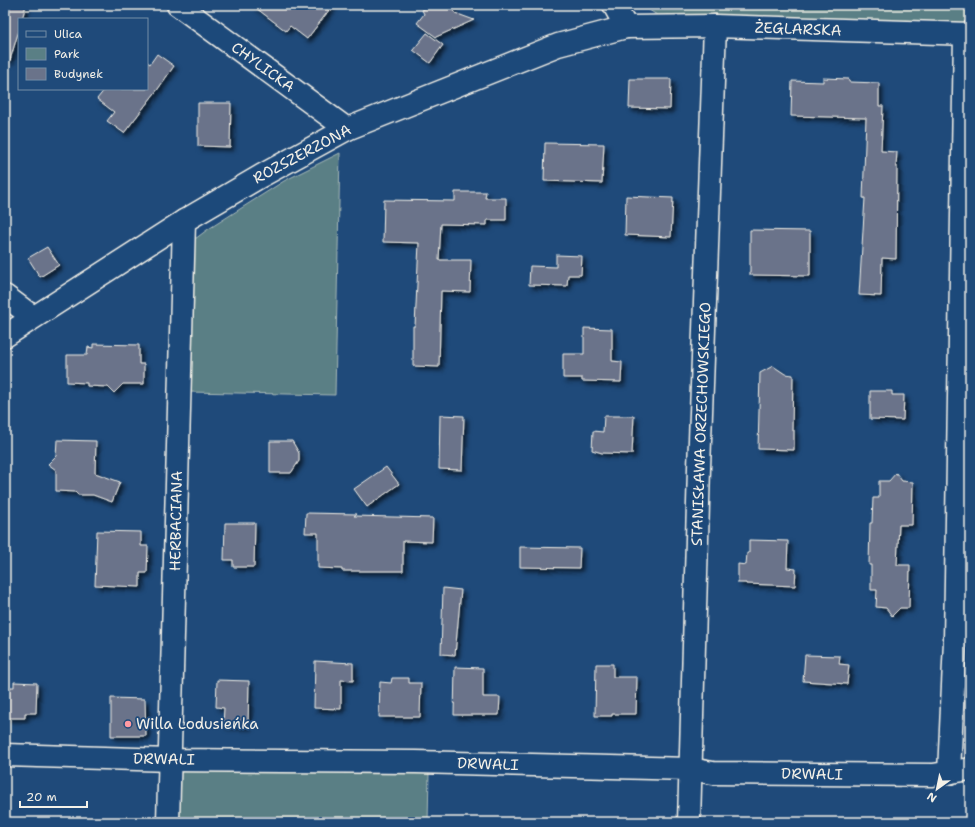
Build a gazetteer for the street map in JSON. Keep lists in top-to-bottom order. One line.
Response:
{"streets":{"street":["ŻEGLARSKA","CHYLICKA","ROZSZERZONA","STANISŁAWA ORZECHOWSKIEGO","HERBACIANA","DRWALI"]},"crossings":[["ŻEGLARSKA","ROZSZERZONA"],["ŻEGLARSKA","STANISŁAWA ORZECHOWSKIEGO"],["CHYLICKA","ROZSZERZONA"],["ROZSZERZONA","HERBACIANA"],["STANISŁAWA ORZECHOWSKIEGO","DRWALI"],["HERBACIANA","DRWALI"]],"places":["Willa Lodusieńka"],"legend":["Ulica","Park","Budynek"],"scale_bar":"20 m","north":"bottom left"}
